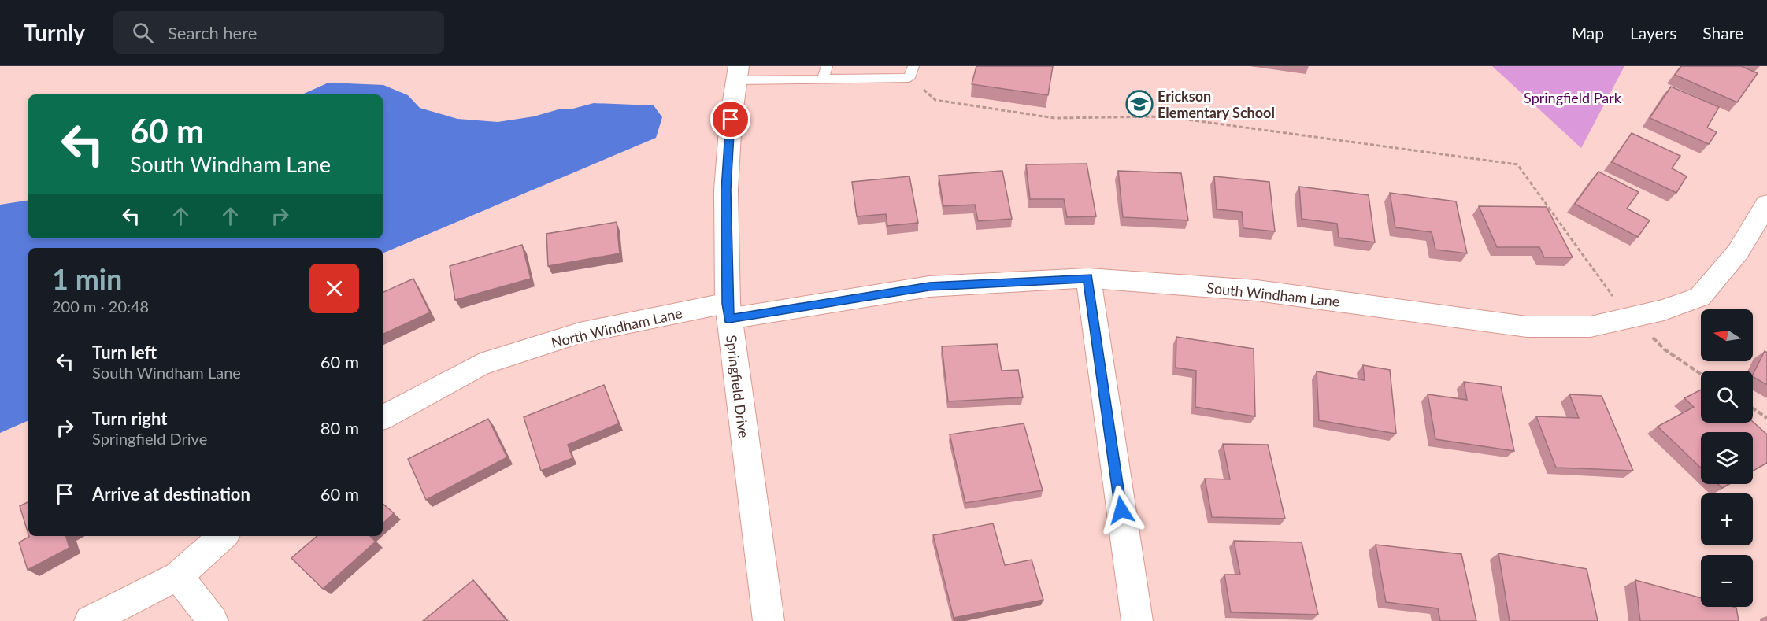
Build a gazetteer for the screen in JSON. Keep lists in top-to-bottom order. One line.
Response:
{"streets":{"street":["South Windham Lane","North Windham Lane","Springfield Drive"]},"crossings":[["South Windham Lane","North Windham Lane"],["South Windham Lane","Springfield Drive"],["North Windham Lane","Springfield Drive"]],"parks":["Springfield Park"],"places":{"school or university":["Erickson Elementary School"]},"north":"left","page":{"header":"Turnly","search":"Search here","nav":["Map","Layers","Share"],"turn":["60 m","South Windham Lane"],"heading":["1 min","200 m · 20:48"],"map_buttons":["+","−"],"list":[{"name":"Turn left","note":"South Windham Lane","value":"60 m"},{"name":"Turn right","note":"Springfield Drive","value":"80 m"},{"name":"Arrive at destination","value":"60 m"}]}}
